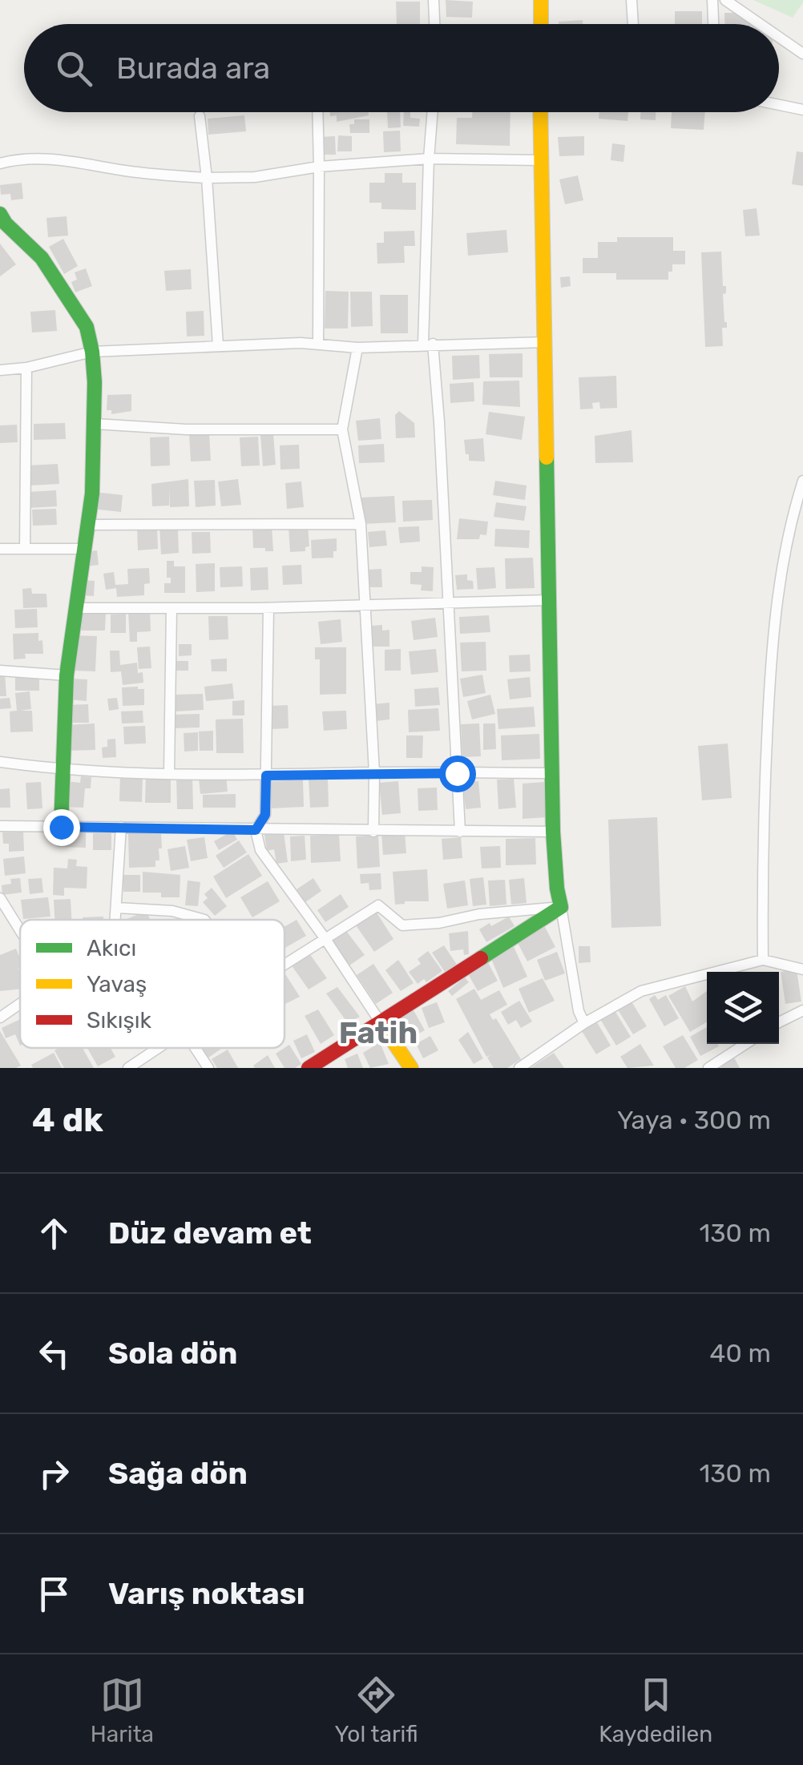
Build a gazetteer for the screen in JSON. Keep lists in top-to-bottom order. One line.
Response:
{"districts":["Fatih"],"legend":["Akıcı","Yavaş","Sıkışık"],"page":{"search":"Burada ara","heading":["4 dk","Yaya · 300 m"],"list":[["Düz devam et","130 m"],["Sola dön","40 m"],["Sağa dön","130 m"],"Varış noktası"],"nav":["Harita","Yol tarifi","Kaydedilen"]}}
